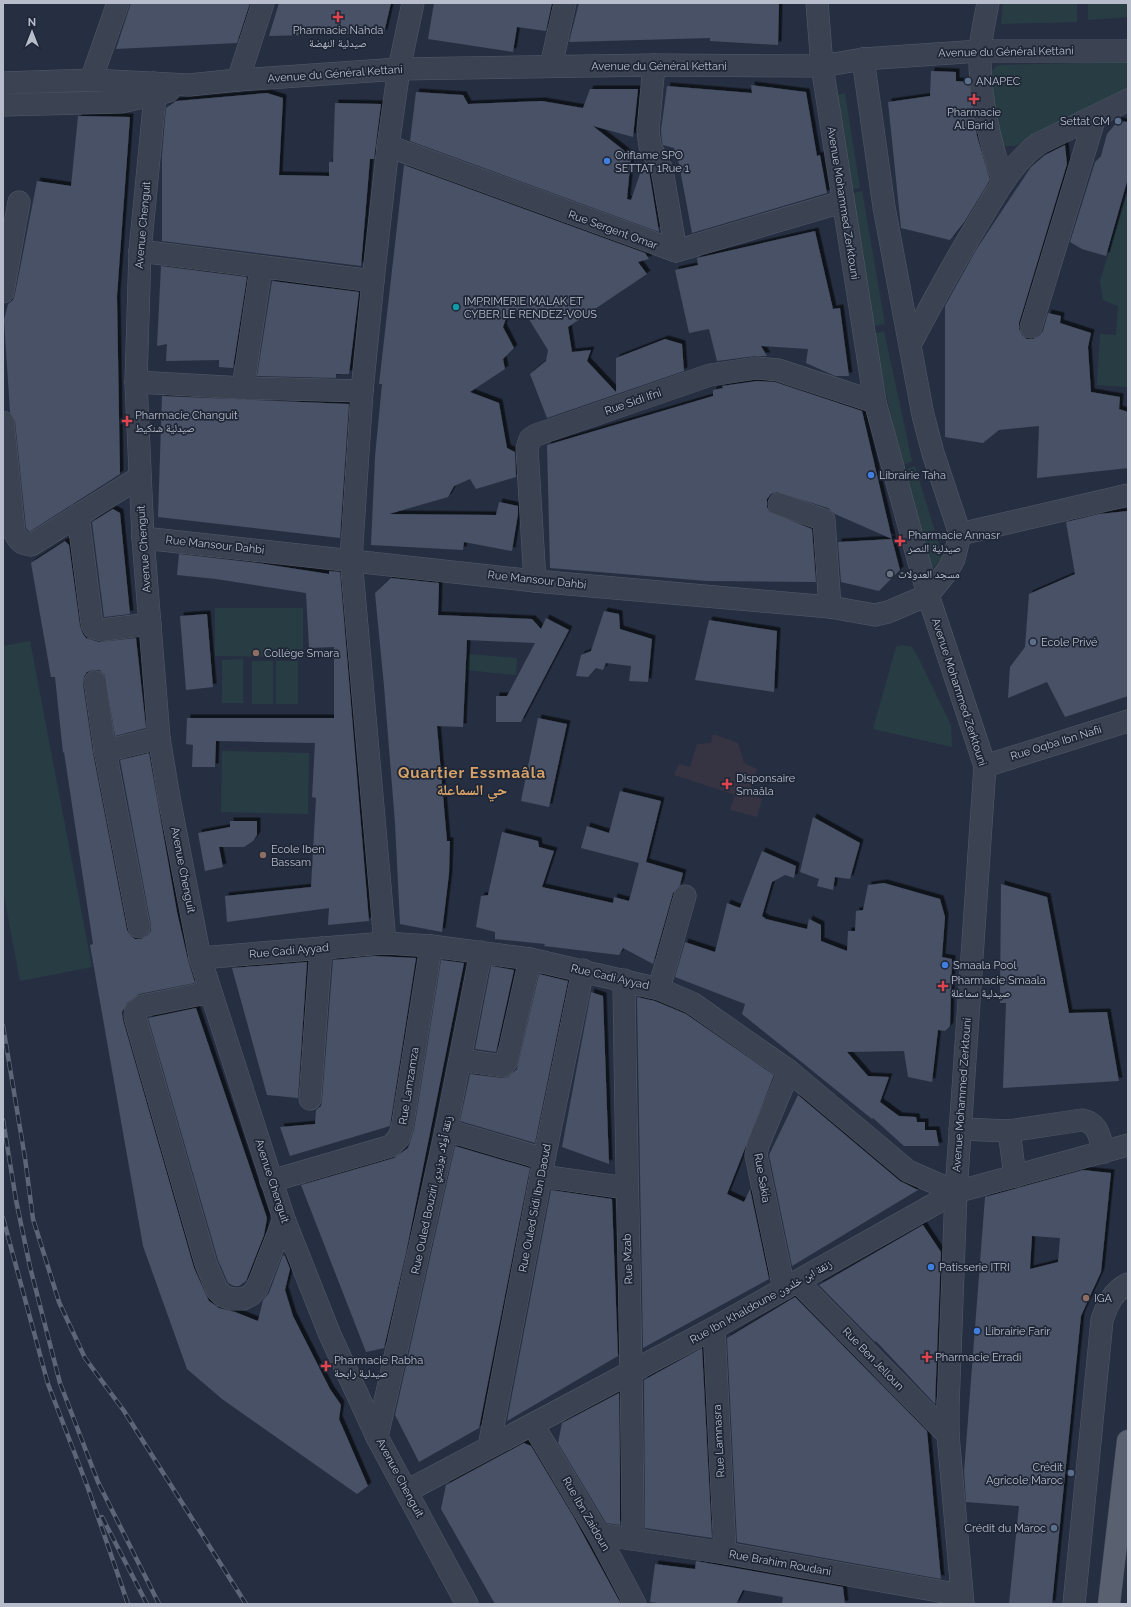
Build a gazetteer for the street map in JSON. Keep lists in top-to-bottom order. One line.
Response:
{"streets":{"street":["Avenue du Général Kettani","Avenue Mohammed Zerktouni","Avenue Chenguit","Rue Sergent Omar","Rue Sidi Ifni","Rue Mansour Dahbi","Rue Oqba Ibn Nafii","Rue Cadi Ayyad","Rue Lamzamza","Rue Sakia","Rue Ouled Bouziri زنقة أولاد بوزيري","Rue Ouled Sidi Ibn Daoud","Rue Mzab","Rue Ibn Khaldoune زنقة ابن خلدون","Rue Ben Jelloun","Rue Lamnasra","Rue Ibn Zaidoun","Rue Brahim Roudani"]},"crossings":[["Avenue du Général Kettani","Avenue Mohammed Zerktouni"],["Avenue du Général Kettani","Avenue Chenguit"],["Avenue Mohammed Zerktouni","Rue Sidi Ifni"],["Avenue Mohammed Zerktouni","Rue Mansour Dahbi"],["Avenue Mohammed Zerktouni","Rue Oqba Ibn Nafii"],["Avenue Mohammed Zerktouni","Rue Cadi Ayyad"],["Avenue Mohammed Zerktouni","Rue Ibn Khaldoune زنقة ابن خلدون"],["Avenue Mohammed Zerktouni","Rue Ben Jelloun"],["Avenue Mohammed Zerktouni","Rue Brahim Roudani"],["Avenue Chenguit","Rue Mansour Dahbi"],["Avenue Chenguit","Rue Cadi Ayyad"],["Avenue Chenguit","Rue Lamzamza"],["Avenue Chenguit","Rue Ouled Bouziri زنقة أولاد بوزيري"],["Avenue Chenguit","Rue Ibn Khaldoune زنقة ابن خلدون"],["Rue Sidi Ifni","Rue Mansour Dahbi"],["Rue Cadi Ayyad","Rue Lamzamza"],["Rue Cadi Ayyad","Rue Sakia"],["Rue Cadi Ayyad","Rue Ouled Bouziri زنقة أولاد بوزيري"],["Rue Cadi Ayyad","Rue Ouled Sidi Ibn Daoud"],["Rue Cadi Ayyad","Rue Mzab"],["Rue Cadi Ayyad","Rue Ibn Khaldoune زنقة ابن خلدون"],["Rue Sakia","Rue Ibn Khaldoune زنقة ابن خلدون"],["Rue Sakia","Rue Ben Jelloun"],["Rue Ouled Sidi Ibn Daoud","Rue Ibn Khaldoune زنقة ابن خلدون"],["Rue Mzab","Rue Ibn Khaldoune زنقة ابن خلدون"],["Rue Mzab","Rue Brahim Roudani"],["Rue Ibn Khaldoune زنقة ابن خلدون","Rue Ben Jelloun"],["Rue Ibn Khaldoune زنقة ابن خلدون","Rue Lamnasra"],["Rue Ibn Khaldoune زنقة ابن خلدون","Rue Ibn Zaidoun"],["Rue Lamnasra","Rue Brahim Roudani"],["Rue Ibn Zaidoun","Rue Brahim Roudani"]],"districts":["Quartier Essmaâla حي السماعلة"],"places":{"health":["Pharmacie Nahda صيدلية النهضة","Pharmacie Al Barid","Pharmacie Changuit صيدلية شنكيط","Pharmacie Annasr صيدلية النصر","Disponsaire Smaâla","Pharmacie Smaala صيدلية سماعلة","Pharmacie Erradi","Pharmacie Rabha صيدلية رابحة"],"other":["ANAPEC","Settat CM","Oriflame SPO SETTAT 1Rue 1","IMPRIMERIE MALAK ET CYBER LE RENDEZ-VOUS","Librairie Taha","مسجد العدولات","Ecole Privé","Collège Smara","Ecole Iben Bassam","Smaala Pool","Patisserie ITRI","IGA","Librairie Farir","Crédit Agricole Maroc","Crédit du Maroc"]},"north":"top"}
